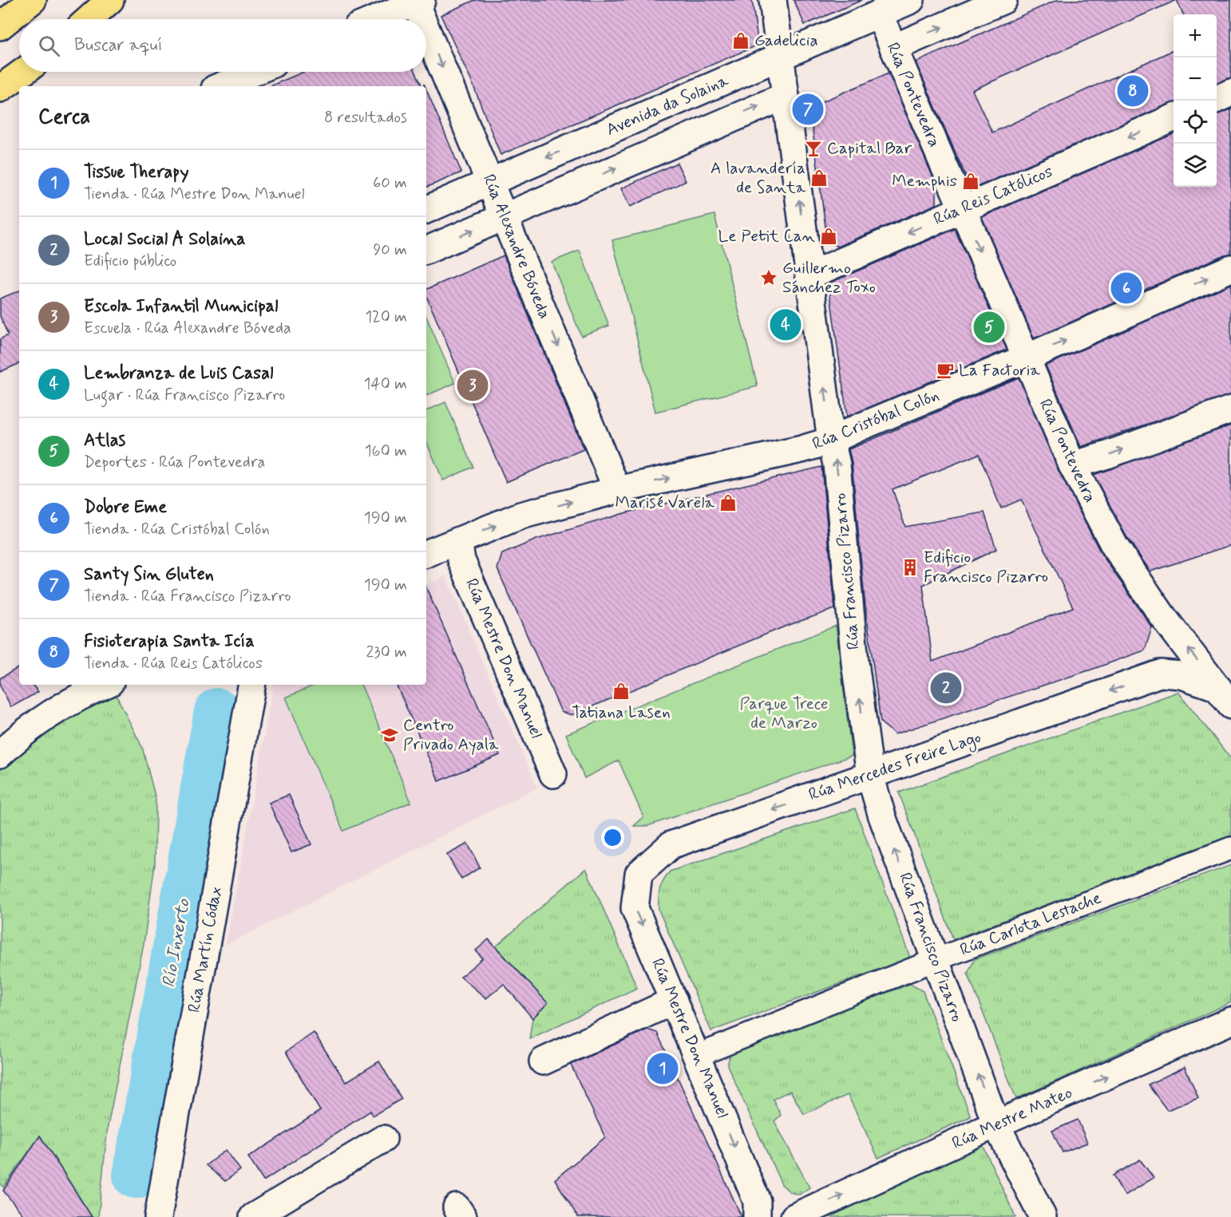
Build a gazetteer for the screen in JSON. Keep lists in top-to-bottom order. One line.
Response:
{"streets":{"street":["Rúa Pontevedra","Avenida da Solaina","Rúa Reis Católicos","Rúa Alexandre Bóveda","Rúa Cristóbal Colón","Rúa Francisco Pizarro","Rúa Mestre Don Manuel","Rúa Mercedes Freire Lago","Rúa Carlota Lestache","Rúa Martín Códax","Rúa Mestre Mateo"]},"crossings":[["Rúa Pontevedra","Avenida da Solaina"],["Rúa Pontevedra","Rúa Reis Católicos"],["Rúa Pontevedra","Rúa Cristóbal Colón"],["Avenida da Solaina","Rúa Alexandre Bóveda"],["Avenida da Solaina","Rúa Francisco Pizarro"],["Rúa Reis Católicos","Rúa Francisco Pizarro"],["Rúa Alexandre Bóveda","Rúa Cristóbal Colón"],["Rúa Cristóbal Colón","Rúa Francisco Pizarro"],["Rúa Cristóbal Colón","Rúa Mestre Don Manuel"],["Rúa Francisco Pizarro","Rúa Mercedes Freire Lago"],["Rúa Francisco Pizarro","Rúa Carlota Lestache"],["Rúa Francisco Pizarro","Rúa Mestre Mateo"],["Rúa Mestre Don Manuel","Rúa Mercedes Freire Lago"],["Rúa Mestre Don Manuel","Rúa Carlota Lestache"]],"one_way":["Rúa Alexandre Bóveda","Rúa Cristóbal Colón","Rúa Francisco Pizarro","Rúa Mestre Don Manuel","Rúa Mercedes Freire Lago","Rúa Mestre Mateo"],"water":["Río Inxerto"],"parks":["Parque Trece de Marzo"],"places":{"shop":["Gadelicia","A lavandería de Santa","Memphis","Le Petit Can","Marisé Varela","Tatiana Lasen"],"bar":["Capital Bar"],"place":["Guillermo Sánchez Toxo"],"cafe":["La Factoria"],"building":["Edificio Francisco Pizarro"],"school or university":["Centro Privado Ayala"]},"page":{"map_buttons":["+","−"],"search":"Buscar aquí","pins":["8","7","6","4","5","3","2","1"],"heading":["Cerca","8 resultados"],"list":[{"mark":"1","name":"Tissue Therapy","note":"Tienda · Rúa Mestre Don Manuel","value":"60 m"},{"mark":"2","name":"Local Social A Solaina","note":"Edificio público","value":"90 m"},{"mark":"3","name":"Escola Infantil Municipal","note":"Escuela · Rúa Alexandre Bóveda","value":"120 m"},{"mark":"4","name":"Lembranza de Luis Casal","note":"Lugar · Rúa Francisco Pizarro","value":"140 m"},{"mark":"5","name":"Atlas","note":"Deportes · Rúa Pontevedra","value":"160 m"},{"mark":"6","name":"Dobre Eme","note":"Tienda · Rúa Cristóbal Colón","value":"190 m"},{"mark":"7","name":"Santy Sin Gluten","note":"Tienda · Rúa Francisco Pizarro","value":"190 m"},{"mark":"8","name":"Fisioterapia Santa Icía","note":"Tienda · Rúa Reis Católicos","value":"230 m"}]}}
